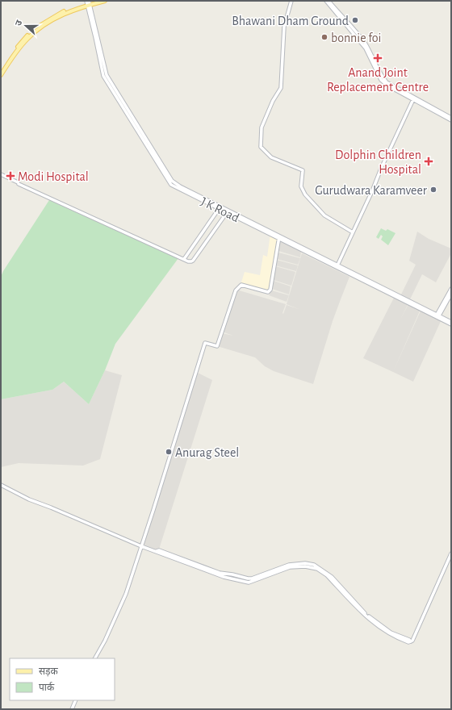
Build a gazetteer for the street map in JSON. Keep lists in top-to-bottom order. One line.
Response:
{"streets":{"street":["J K Road"]},"places":{"other":["Bhawani Dham Ground","bonnie foi","Gurudwara Karamveer","Anurag Steel"],"health":["Anand Joint Replacement Centre","Dolphin Children Hospital","Modi Hospital"]},"legend":["सड़क","पार्क"],"north":"left"}
